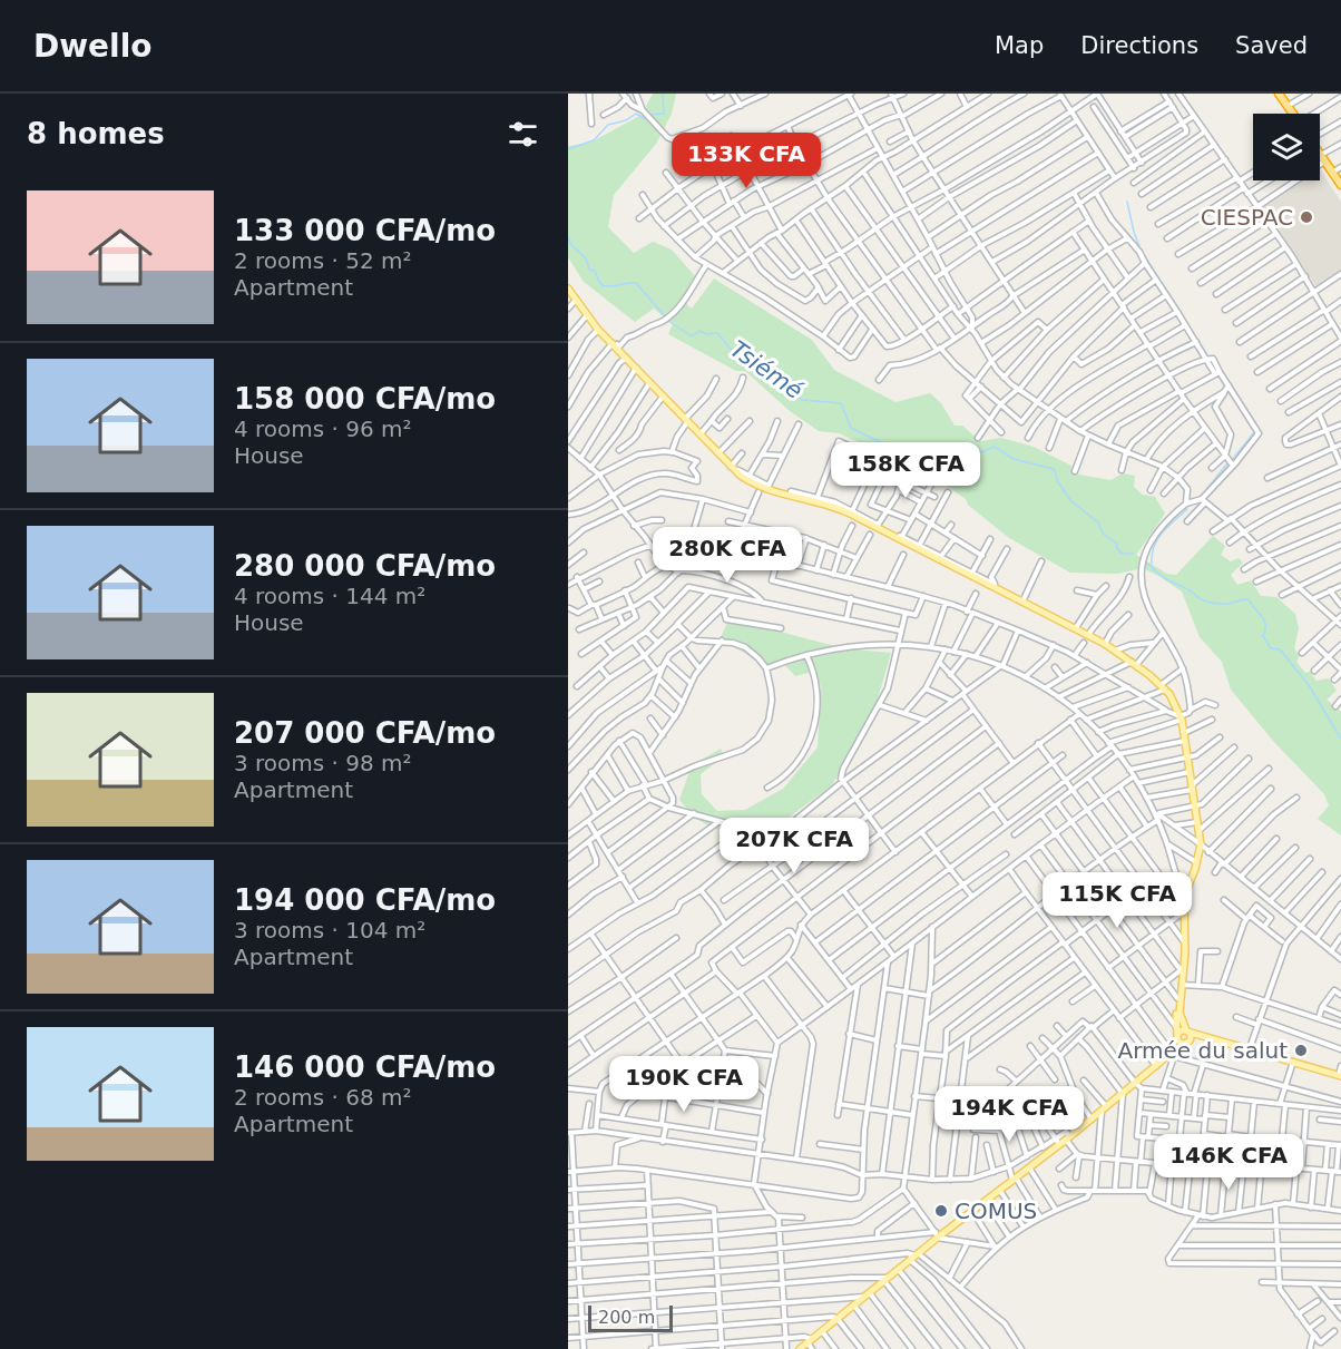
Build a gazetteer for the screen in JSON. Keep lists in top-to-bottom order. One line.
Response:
{"water":["Tsiémé"],"places":["CIESPAC","Armée du salut","COMUS"],"scale_bar":"200 m","page":{"header":"Dwello","nav":["Map","Directions","Saved"],"heading":"8 homes","price":["133K CFA","158K CFA","280K CFA","207K CFA","115K CFA","190K CFA","194K CFA","146K CFA"],"list":[{"name":"133 000 CFA/mo","note":"2 rooms · 52 m² · Apartment"},{"name":"158 000 CFA/mo","note":"4 rooms · 96 m² · House"},{"name":"280 000 CFA/mo","note":"4 rooms · 144 m² · House"},{"name":"207 000 CFA/mo","note":"3 rooms · 98 m² · Apartment"},{"name":"194 000 CFA/mo","note":"3 rooms · 104 m² · Apartment"},{"name":"146 000 CFA/mo","note":"2 rooms · 68 m² · Apartment"}],"scale":"200 m"}}
